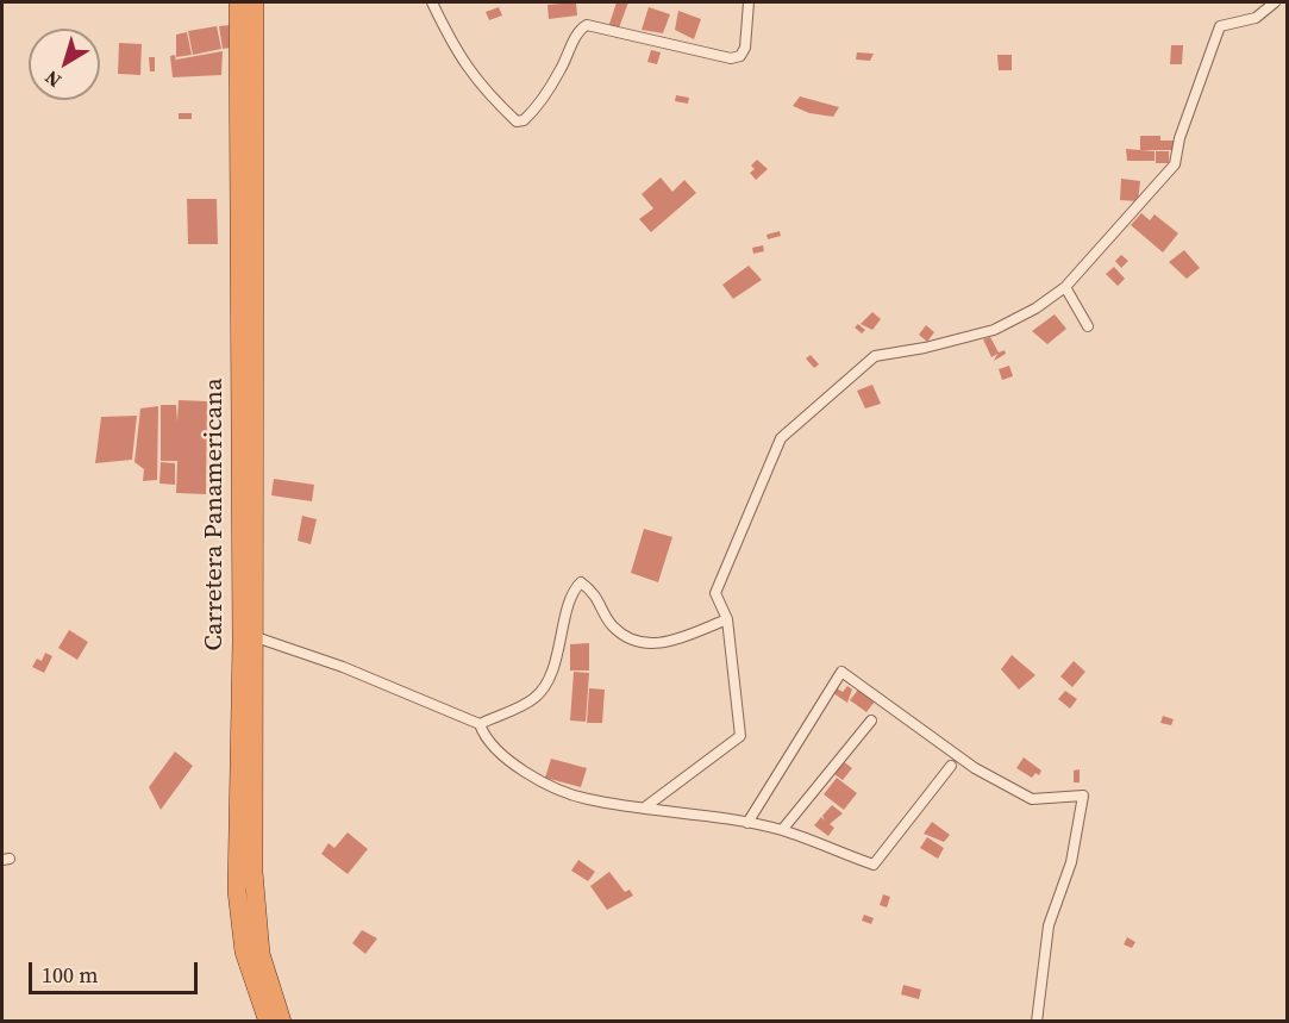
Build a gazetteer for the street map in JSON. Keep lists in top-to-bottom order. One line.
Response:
{"streets":{"highway":["Carretera Panamericana"]},"scale_bar":"100 m","north":"bottom left"}
